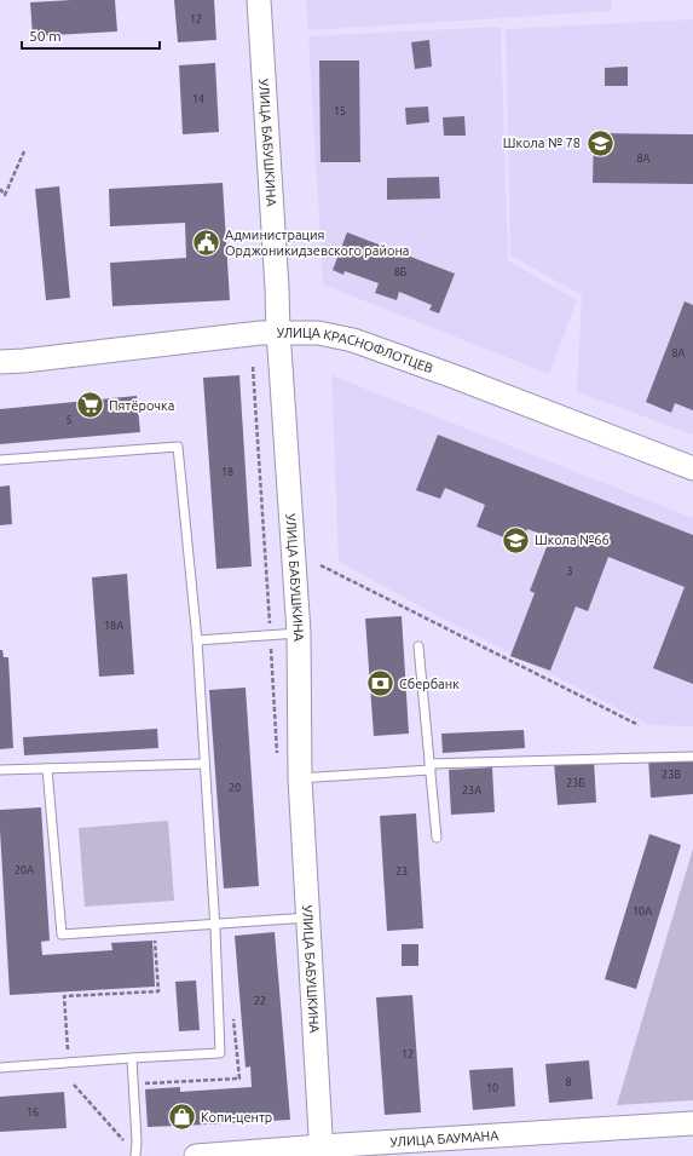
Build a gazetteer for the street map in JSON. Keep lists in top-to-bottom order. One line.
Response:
{"streets":{"street":["УЛИЦА БАБУШКИНА","УЛИЦА КРАСНОФЛОТЦЕВ","УЛИЦА БАУМАНА"]},"crossings":[["УЛИЦА БАБУШКИНА","УЛИЦА КРАСНОФЛОТЦЕВ"],["УЛИЦА БАБУШКИНА","УЛИЦА БАУМАНА"]],"places":{"school or university":["Школа № 78","Школа №66"],"public building":["Администрация Орджоникидзевского района"],"supermarket":["Пятёрочка"],"bank":["Сбербанк"],"shop":["Копи-центр"]},"house_numbers":["12","14","15","8А","8Б","8А","5","18","3","18А","23В","23Б","20","23А","20А","23","10А","22","12","8","10","16"],"scale_bar":"50 m"}
